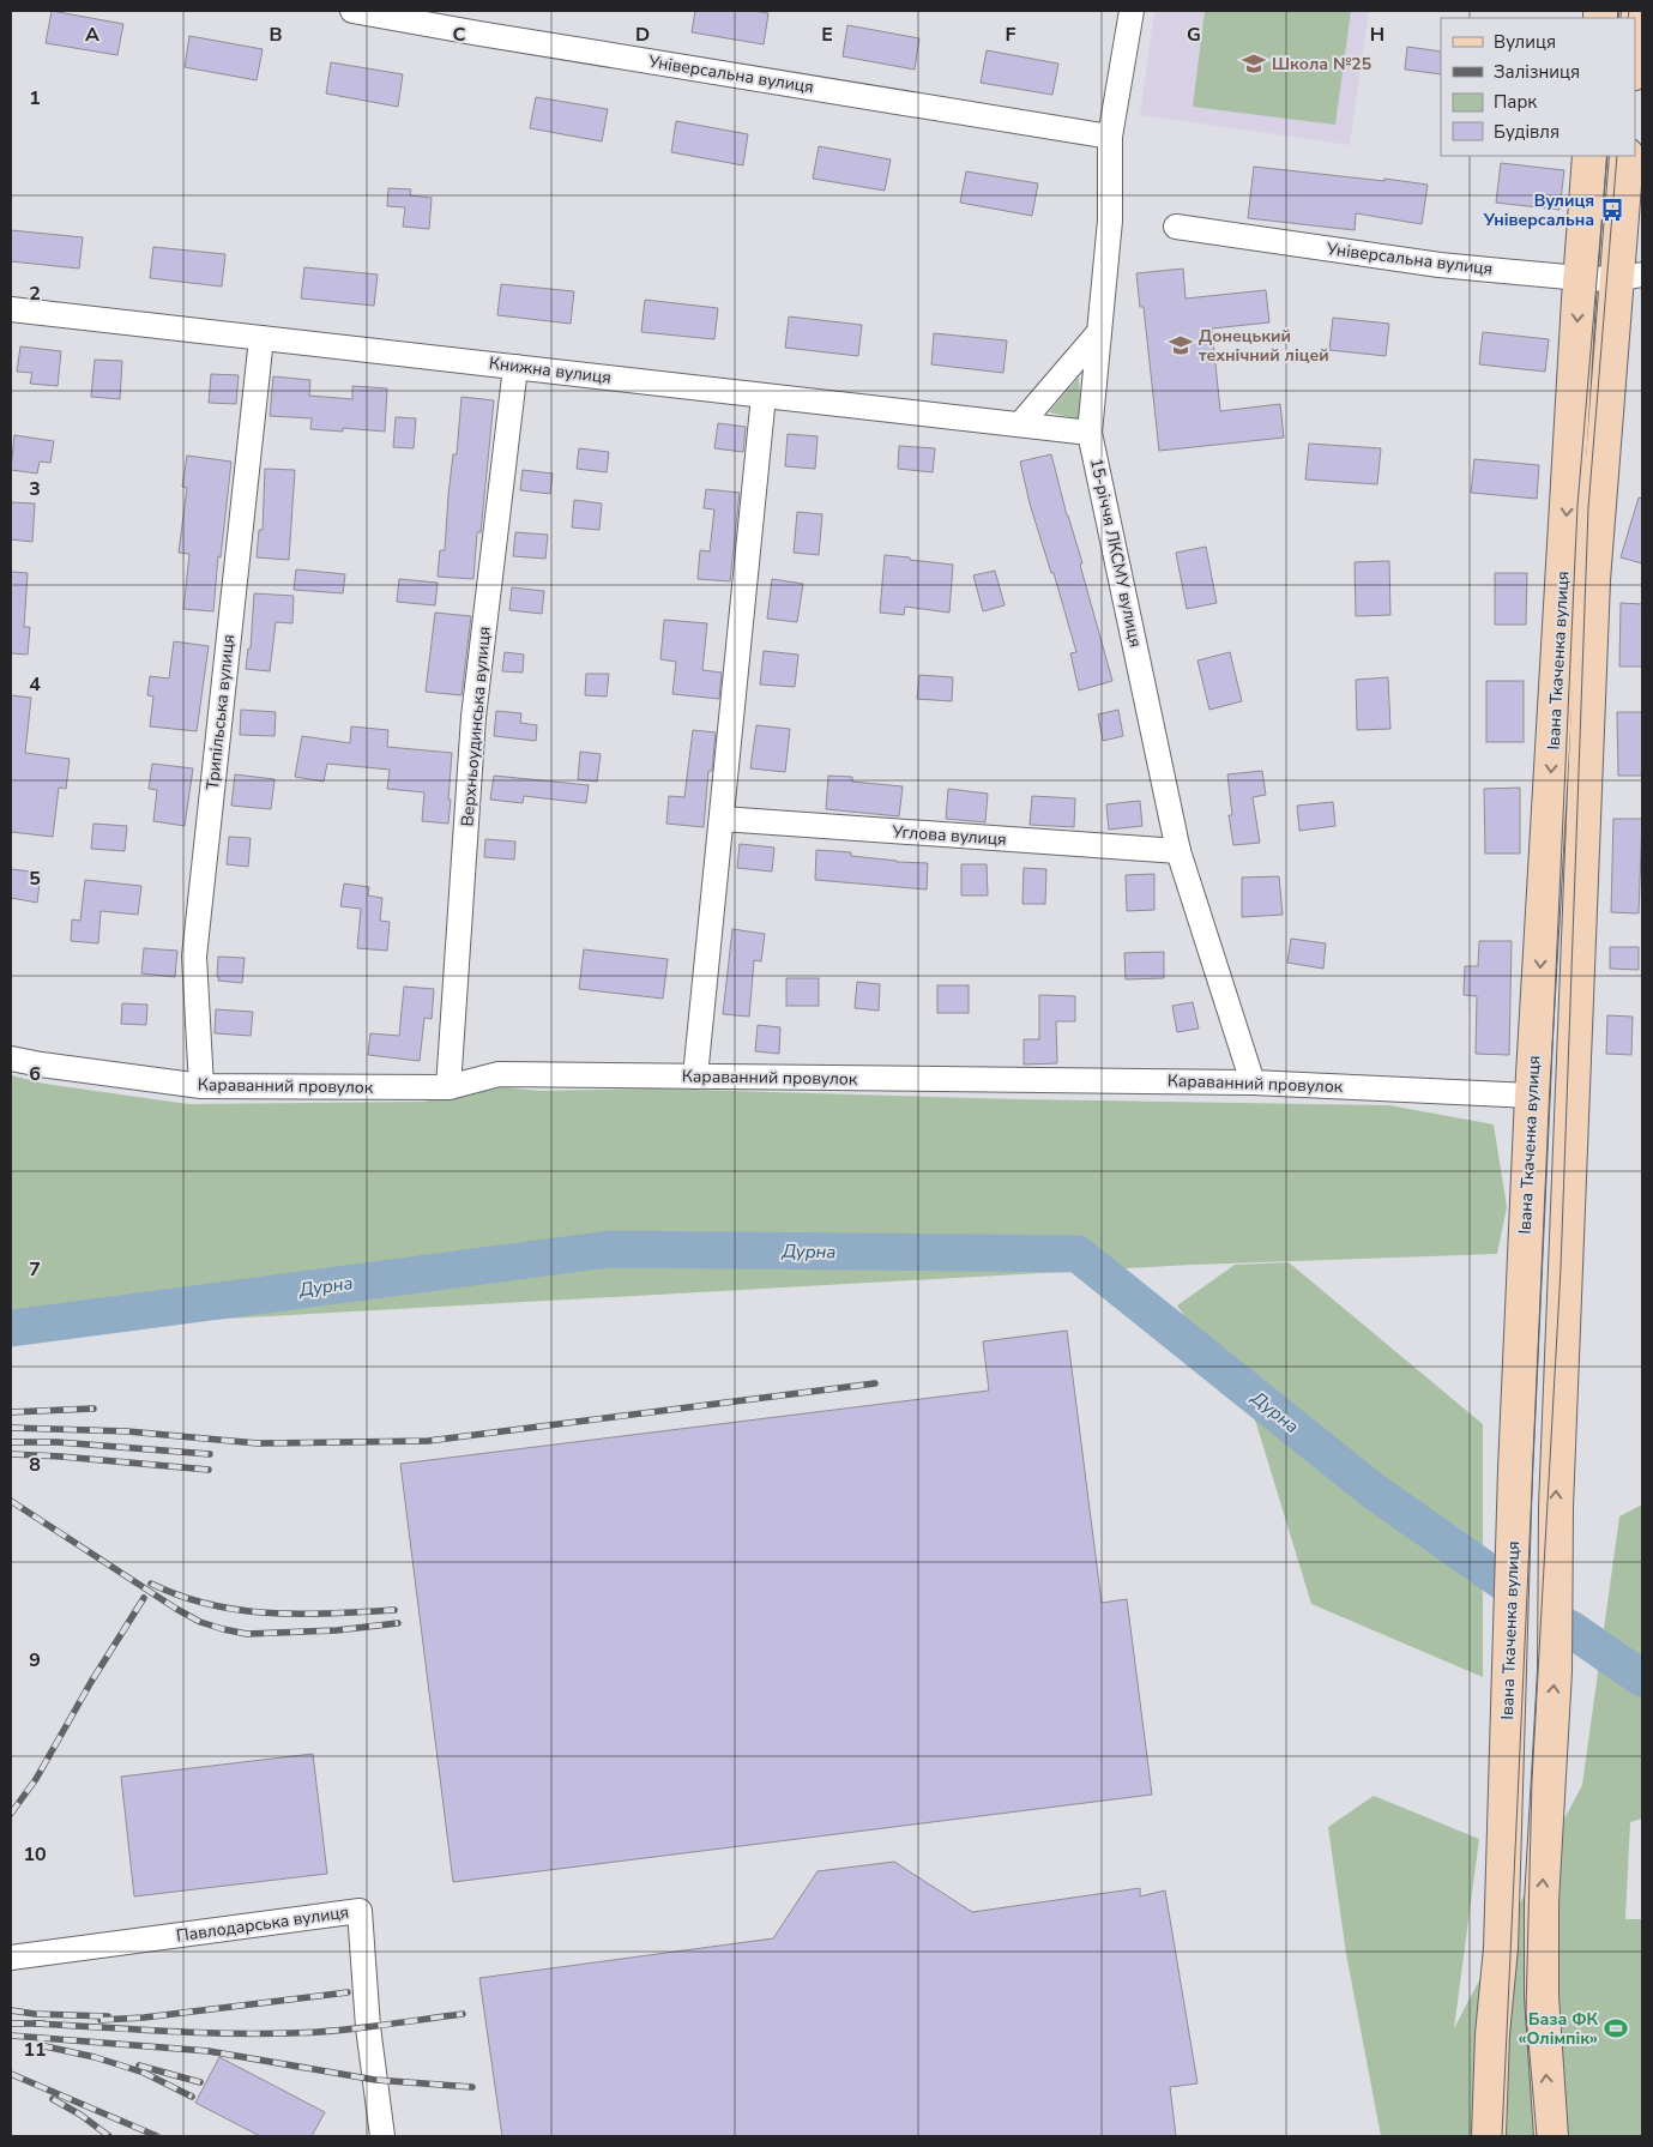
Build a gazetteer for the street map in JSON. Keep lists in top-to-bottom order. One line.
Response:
{"streets":{"main road":["Івана Ткаченка вулиця"],"street":["Універсальна вулиця","Книжна вулиця","15-річчя ЛКСМУ вулиця","Трипільська вулиця","Верхньоудинська вулиця","Углова вулиця","Караванний провулок","Павлодарська вулиця"]},"crossings":[["Універсальна вулиця","15-річчя ЛКСМУ вулиця"],["Універсальна вулиця","Івана Ткаченка вулиця"],["Книжна вулиця","15-річчя ЛКСМУ вулиця"],["Книжна вулиця","Трипільська вулиця"],["Книжна вулиця","Верхньоудинська вулиця"],["15-річчя ЛКСМУ вулиця","Углова вулиця"],["15-річчя ЛКСМУ вулиця","Караванний провулок"],["Івана Ткаченка вулиця","Караванний провулок"],["Трипільська вулиця","Караванний провулок"],["Верхньоудинська вулиця","Караванний провулок"]],"water":["Дурна"],"places":{"school or university":["Школа №25","Донецький технічний ліцей"],"bus stop":["Вулиця Універсальна"],"sports":["База ФК «Олімпік»"]},"legend":["Вулиця","Залізниця","Парк","Будівля"],"grid":{"columns":["A","B","C","D","E","F","G","H"],"rows":["1","2","3","4","5","6","7","8","9","10","11"]}}
